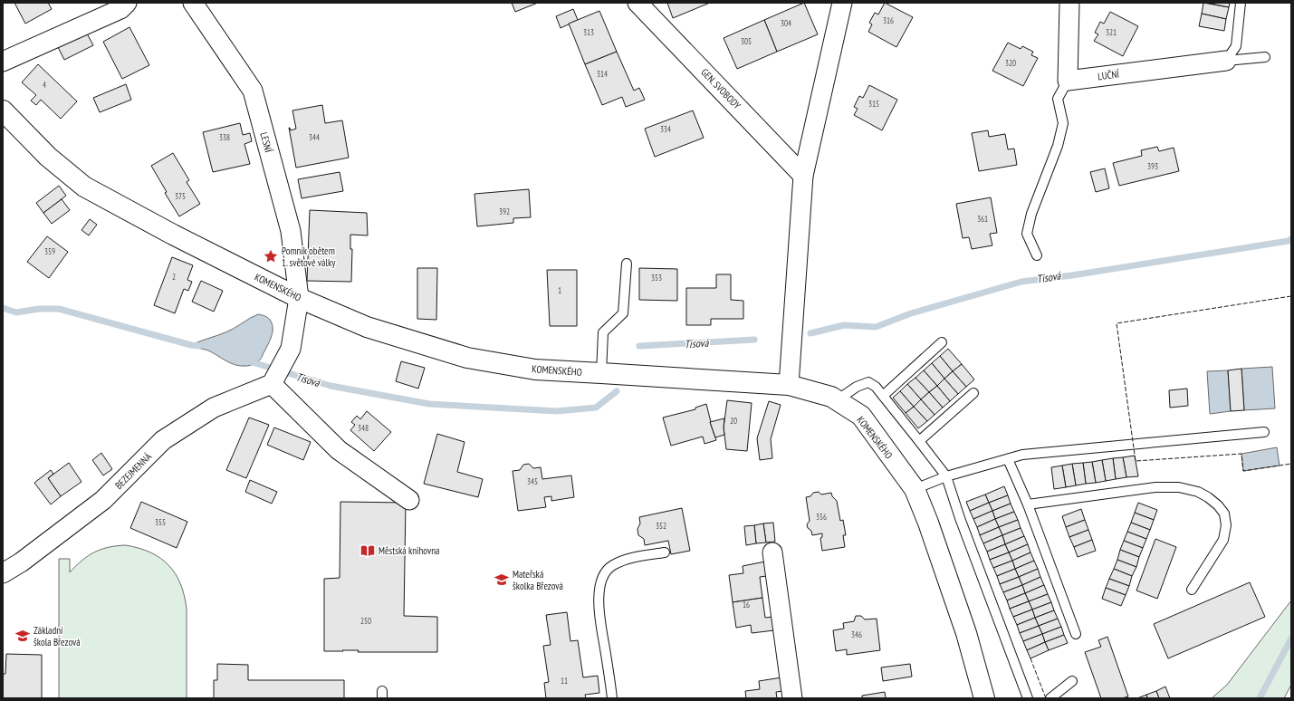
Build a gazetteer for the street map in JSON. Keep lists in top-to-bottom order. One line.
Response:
{"streets":{"street":["LUČNÍ","GEN. SVOBODY","LESNÍ","KOMENSKÉHO","BEZEJMENNÁ"]},"crossings":[["LESNÍ","KOMENSKÉHO"]],"water":["Tisová"],"places":{"place":["Pomník obětem 1. světové války"],"library":["Městská knihovna"],"school or university":["Mateřská školka Březová","Základní škola Březová"]},"house_numbers":["316","304","313","321","305","320","314","4","315","334","338","344","393","375","392","361","359","2","353","1","20","348","345","356","355","352","16","250","346","11"]}
